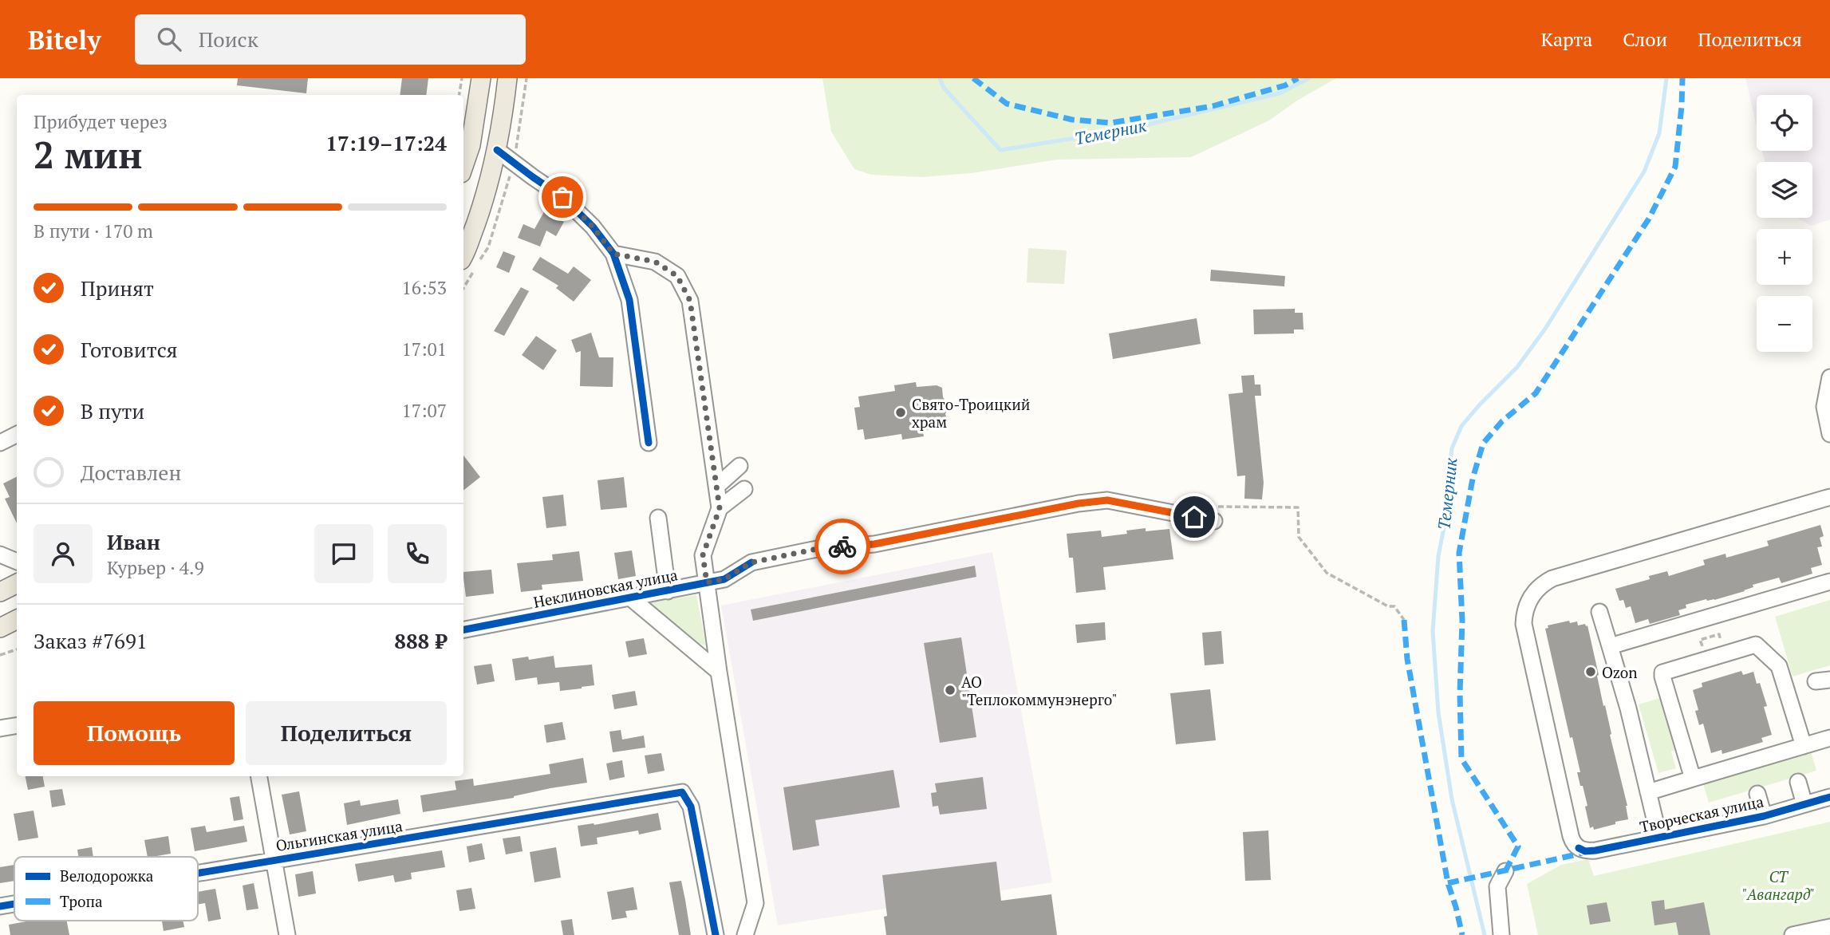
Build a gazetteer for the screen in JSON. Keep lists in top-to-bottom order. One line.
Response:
{"streets":{"street":["Неклиновская улица","Творческая улица","Ольгинская улица"]},"water":["Темерник"],"parks":["СТ \"Авангард\""],"places":["Свято-Троицкий храм","Ozon","АО \"Теплокоммунэнерго\""],"legend":["Велодорожка","Тропа"],"page":{"header":"Bitely","search":"Поиск","nav":["Карта","Слои","Поделиться"],"map_buttons":["+","−"],"heading":["2 мин","Прибудет через","17:19–17:24"],"panel":["Иван","Курьер · 4.9","Заказ #7691","888 ₽"],"bar":"В пути · 170 m","list":[["Принят","16:53"],["Готовится","17:01"],["В пути","17:07"],"Доставлен"],"buttons":["Помощь","Поделиться"]}}
